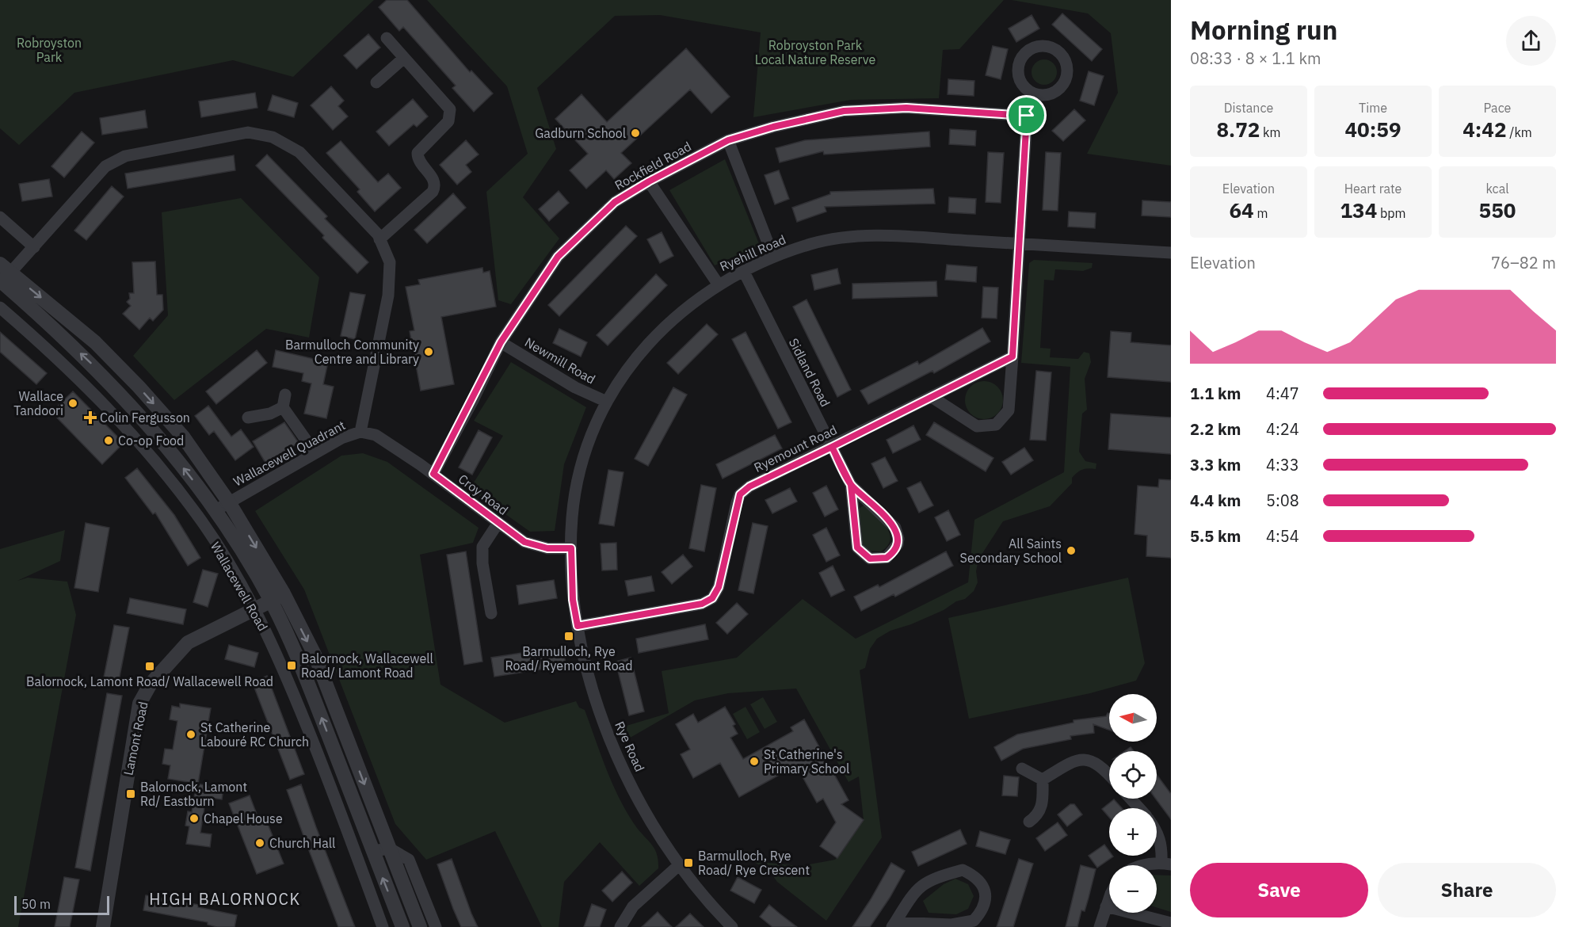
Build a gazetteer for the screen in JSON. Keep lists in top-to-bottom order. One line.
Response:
{"streets":{"street":["Rockfield Road","Ryehill Road","Newmill Road","Sidland Road","Ryemount Road","Wallacewell Quadrant","Croy Road","Wallacewell Road","Lamont Road","Rye Road"]},"crossings":[["Rockfield Road","Newmill Road"],["Rockfield Road","Croy Road"],["Ryehill Road","Newmill Road"],["Ryehill Road","Sidland Road"],["Ryehill Road","Croy Road"],["Ryehill Road","Rye Road"],["Sidland Road","Ryemount Road"],["Ryemount Road","Rye Road"],["Wallacewell Quadrant","Croy Road"],["Wallacewell Quadrant","Wallacewell Road"],["Croy Road","Rye Road"],["Wallacewell Road","Lamont Road"]],"districts":["HIGH BALORNOCK"],"parks":["Robroyston Park","Robroyston Park Local Nature Reserve"],"places":{"other":["Gadburn School","Barmulloch Community Centre and Library","Wallace Tandoori","Co-op Food","All Saints Secondary School","St Catherine Labouré RC Church","St Catherine's Primary School","Chapel House","Church Hall"],"health":["Colin Fergusson"],"transit":["Barmulloch, Rye Road/ Ryemount Road","Balornock, Wallacewell Road/ Lamont Road","Balornock, Lamont Road/ Wallacewell Road","Balornock, Lamont Rd/ Eastburn","Barmulloch, Rye Road/ Rye Crescent"]},"scale_bar":"50 m","north":"left","page":{"heading":["Morning run","08:33 · 8 × 1.1 km"],"stats":[["Distance","8.72 km"],["Time","40:59"],["Pace","4:42 /km"],["Elevation","64 m"],["Heart rate","134 bpm"],["kcal","550"]],"chart":["Elevation","76–82 m"],"list":[{"name":"1.1 km","note":"4:47"},{"name":"2.2 km","note":"4:24"},{"name":"3.3 km","note":"4:33"},{"name":"4.4 km","note":"5:08"},{"name":"5.5 km","note":"4:54"}],"map_buttons":["+","−"],"buttons":["Save","Share"],"scale":"50 m"}}
